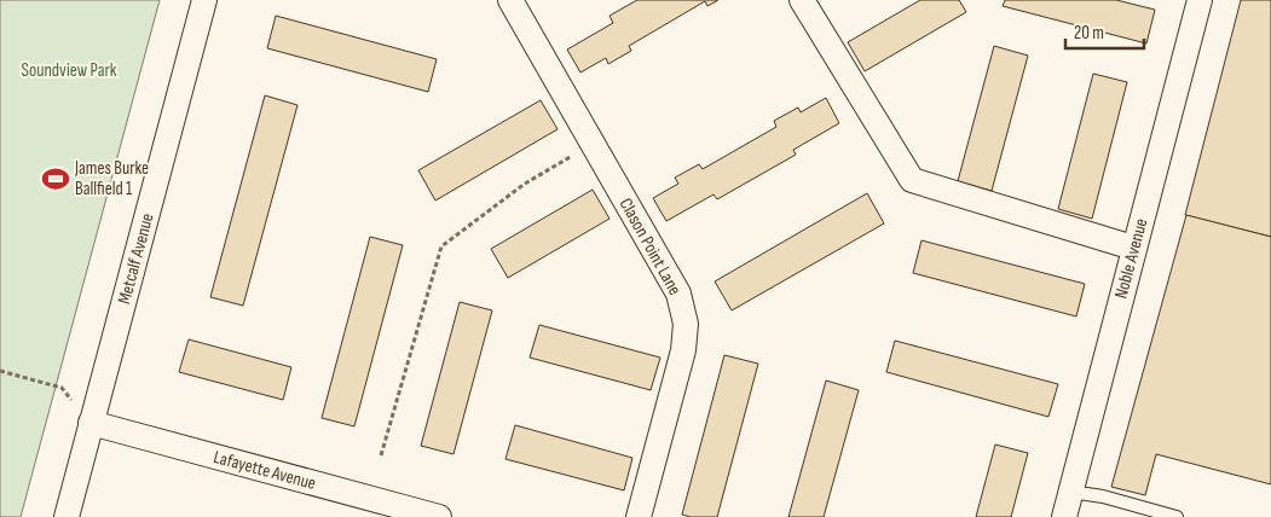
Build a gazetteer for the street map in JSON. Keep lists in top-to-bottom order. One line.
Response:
{"streets":{"street":["Clason Point Lane","Metcalf Avenue","Noble Avenue","Lafayette Avenue"]},"crossings":[["Metcalf Avenue","Lafayette Avenue"]],"parks":["Soundview Park"],"places":{"sports":["James Burke Ballfield 1"]},"scale_bar":"20 m"}
